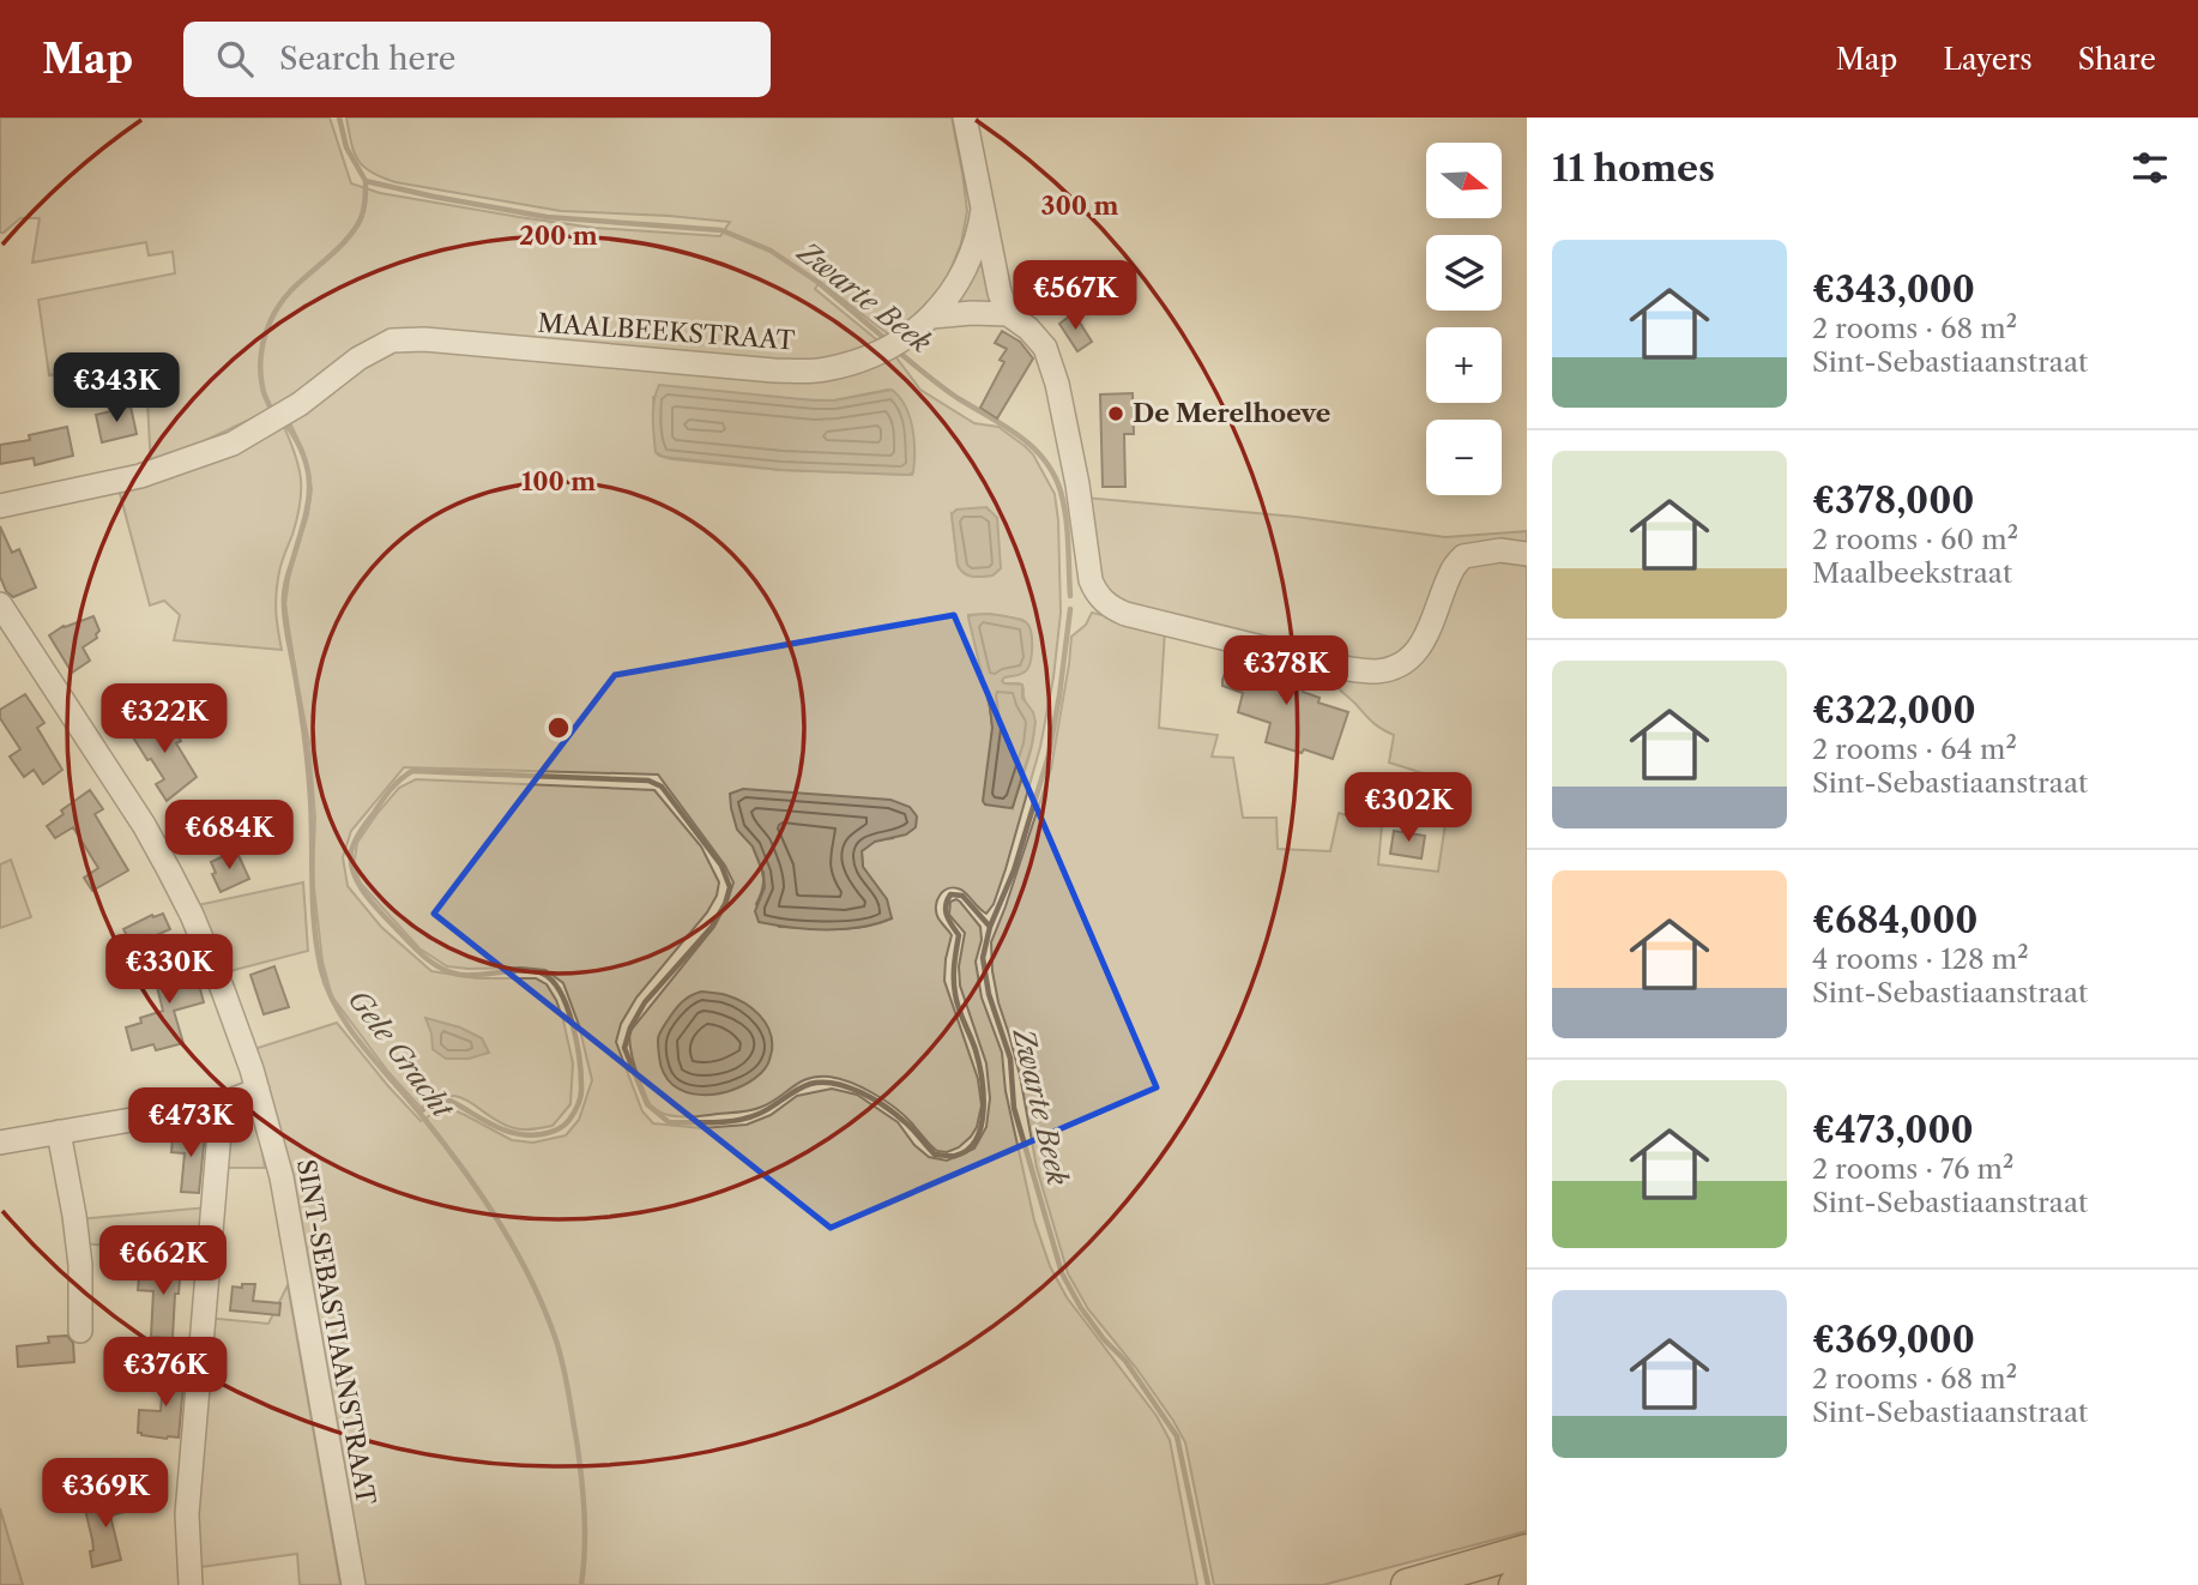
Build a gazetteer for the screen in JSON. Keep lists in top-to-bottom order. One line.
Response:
{"streets":{"street":["MAALBEEKSTRAAT","SINT-SEBASTIAANSTRAAT"]},"water":["Zwarte Beek","Gele Gracht"],"places":["De Merelhoeve"],"north":"right","page":{"header":"Map","search":"Search here","nav":["Map","Layers","Share"],"heading":"11 homes","map_buttons":["+","−"],"list":[{"name":"€343,000","note":"2 rooms · 68 m² · Sint-Sebastiaanstraat"},{"name":"€378,000","note":"2 rooms · 60 m² · Maalbeekstraat"},{"name":"€322,000","note":"2 rooms · 64 m² · Sint-Sebastiaanstraat"},{"name":"€684,000","note":"4 rooms · 128 m² · Sint-Sebastiaanstraat"},{"name":"€473,000","note":"2 rooms · 76 m² · Sint-Sebastiaanstraat"},{"name":"€369,000","note":"2 rooms · 68 m² · Sint-Sebastiaanstraat"}],"price":["€567K","€343K","€378K","€322K","€302K","€684K","€330K","€473K","€662K","€376K","€369K"]},"rings":["300 m","200 m","100 m"]}
